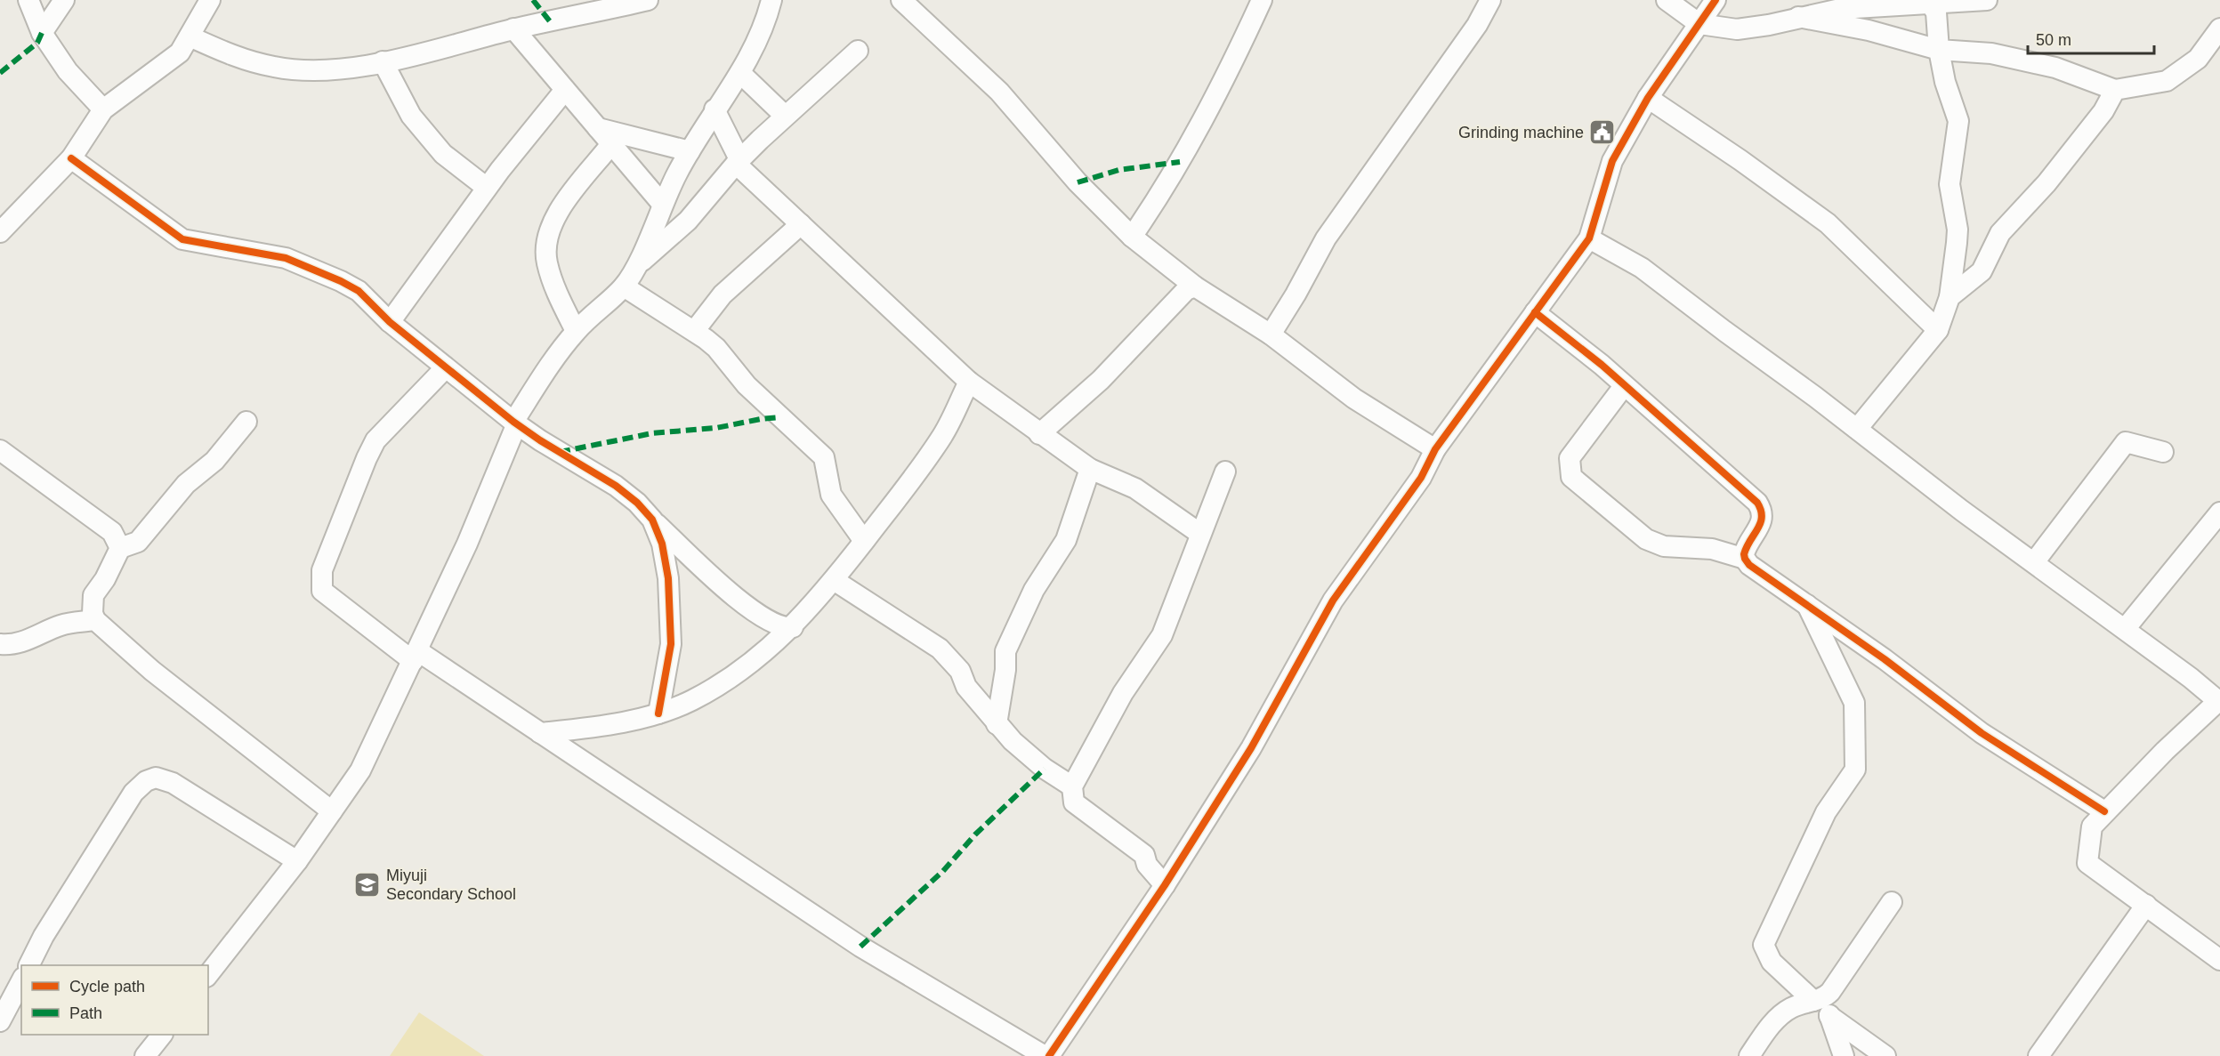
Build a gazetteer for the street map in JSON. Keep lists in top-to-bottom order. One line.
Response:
{"places":{"public building":["Grinding machine"],"school or university":["Miyuji Secondary School"]},"legend":["Cycle path","Path"],"scale_bar":"50 m"}
